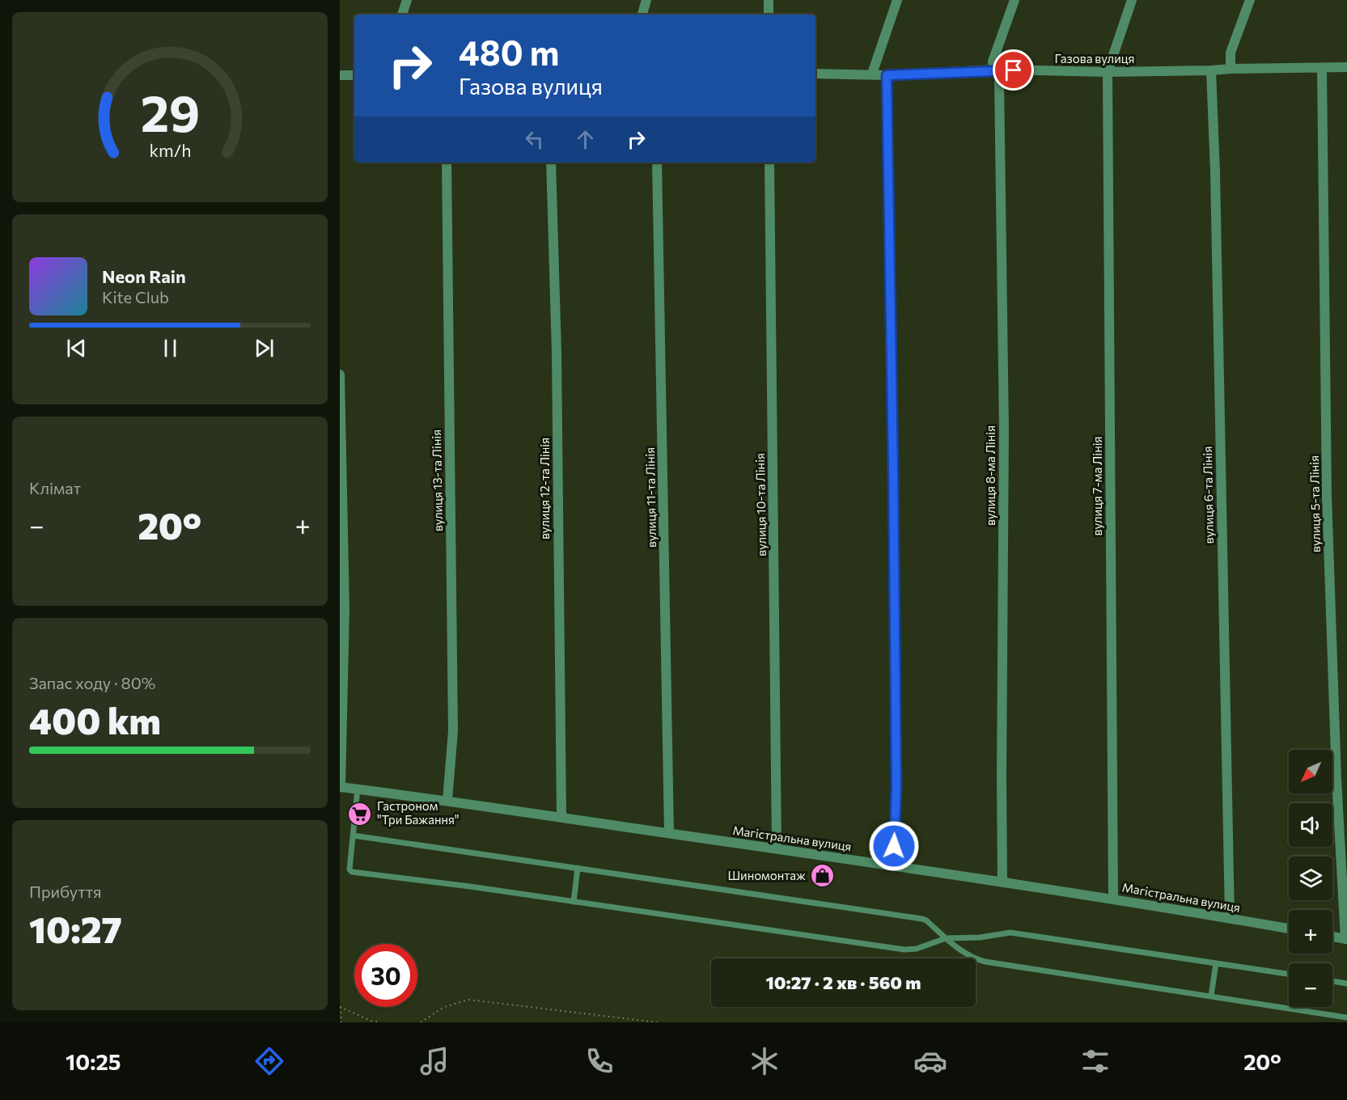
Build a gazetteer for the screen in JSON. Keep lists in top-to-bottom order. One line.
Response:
{"streets":{"street":["Газова вулиця","вулиця 8-ма Лінія","вулиця 13-та Лінія","вулиця 7-ма Лінія","вулиця 12-та Лінія","вулиця 6-та Лінія","вулиця 11-та Лінія","вулиця 5-та Лінія","вулиця 10-та Лінія","Магістральна вулиця"]},"crossings":[["Газова вулиця","вулиця 8-ма Лінія"],["Газова вулиця","вулиця 7-ма Лінія"],["Газова вулиця","вулиця 6-та Лінія"],["Газова вулиця","вулиця 5-та Лінія"],["вулиця 8-ма Лінія","Магістральна вулиця"],["вулиця 13-та Лінія","Магістральна вулиця"],["вулиця 7-ма Лінія","Магістральна вулиця"],["вулиця 12-та Лінія","Магістральна вулиця"],["вулиця 6-та Лінія","Магістральна вулиця"],["вулиця 11-та Лінія","Магістральна вулиця"],["вулиця 10-та Лінія","Магістральна вулиця"]],"places":{"supermarket":["Гастроном \"Три Бажання\""],"shop":["Шиномонтаж"]},"north":"bottom left","page":{"turn":["480 m","Газова вулиця"],"song":["Neon Rain","Kite Club"],"tile":["Клімат",["Запас ходу · 80%","400 km"],["Прибуття","10:27"]],"heat":["−","20°","+"],"map_buttons":["+","−"],"limit":"30","trip":"10:27 · 2 хв · 560 m","tabs":["10:25","20°"],"gauge":["29","km/h"]}}
